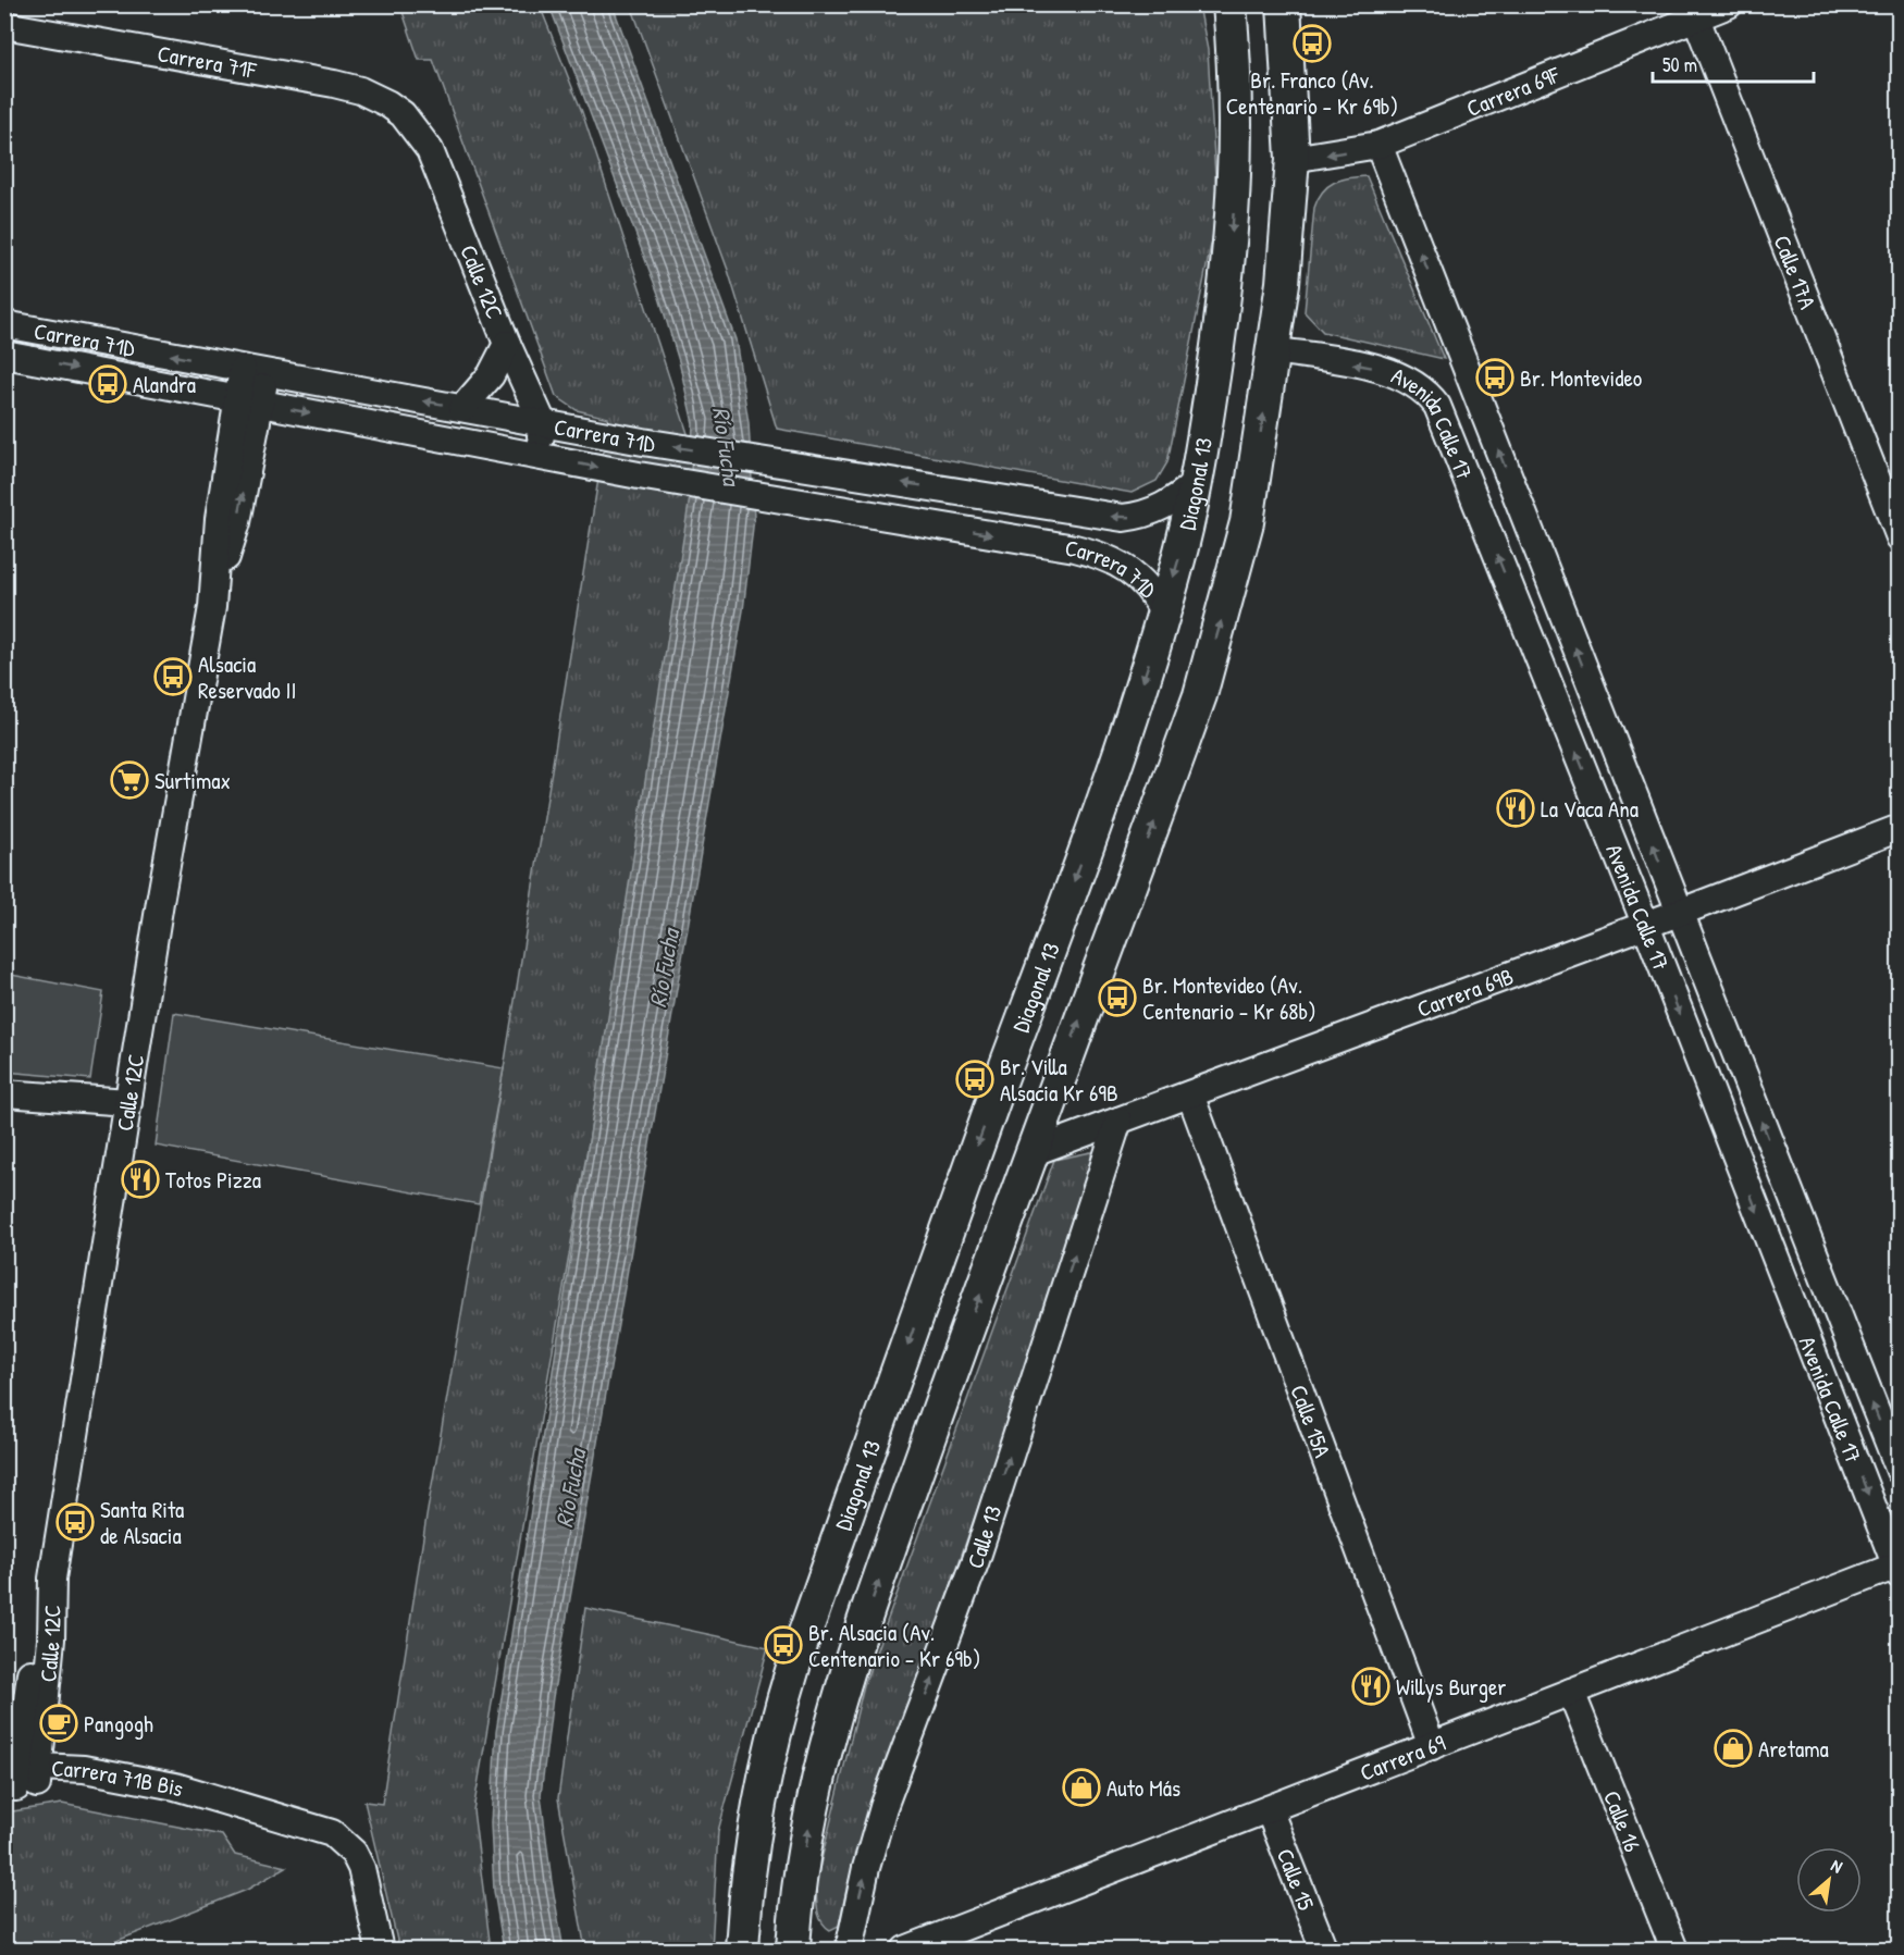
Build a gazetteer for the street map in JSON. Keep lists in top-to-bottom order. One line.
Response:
{"streets":{"main road":["Diagonal 13"],"street":["Carrera 71F","Carrera 69F","Calle 17A","Calle 12C","Carrera 71D","Avenida Calle 17","Carrera 69B","Calle 15A","Calle 13","Carrera 69","Carrera 71B Bis","Calle 16","Calle 15"]},"crossings":[["Carrera 71F","Calle 12C"],["Carrera 69F","Calle 17A"],["Carrera 69F","Avenida Calle 17"],["Calle 12C","Carrera 71D"],["Calle 12C","Carrera 71B Bis"],["Carrera 71D","Diagonal 13"],["Avenida Calle 17","Carrera 69B"],["Avenida Calle 17","Carrera 69"],["Carrera 69B","Calle 15A"],["Carrera 69B","Calle 13"],["Calle 15A","Carrera 69"],["Carrera 69","Calle 16"],["Carrera 69","Calle 15"]],"one_way":["Calle 13"],"water":["Río Fucha"],"places":{"bus stop":["Br. Franco (Av. Centenario - Kr 69b)","Br. Montevideo","Alandra","Alsacia Reservado II","Br. Montevideo (Av. Centenario - Kr 68b)","Br. Villa Alsacia Kr 69B","Santa Rita de Alsacia","Br. Alsacia (Av. Centenario - Kr 69b)"],"supermarket":["Surtimax"],"restaurant":["La Vaca Ana","Totos Pizza","Willys Burger"],"cafe":["Pangogh"],"shop":["Aretama","Auto Más"]},"scale_bar":"50 m","north":"top right"}
